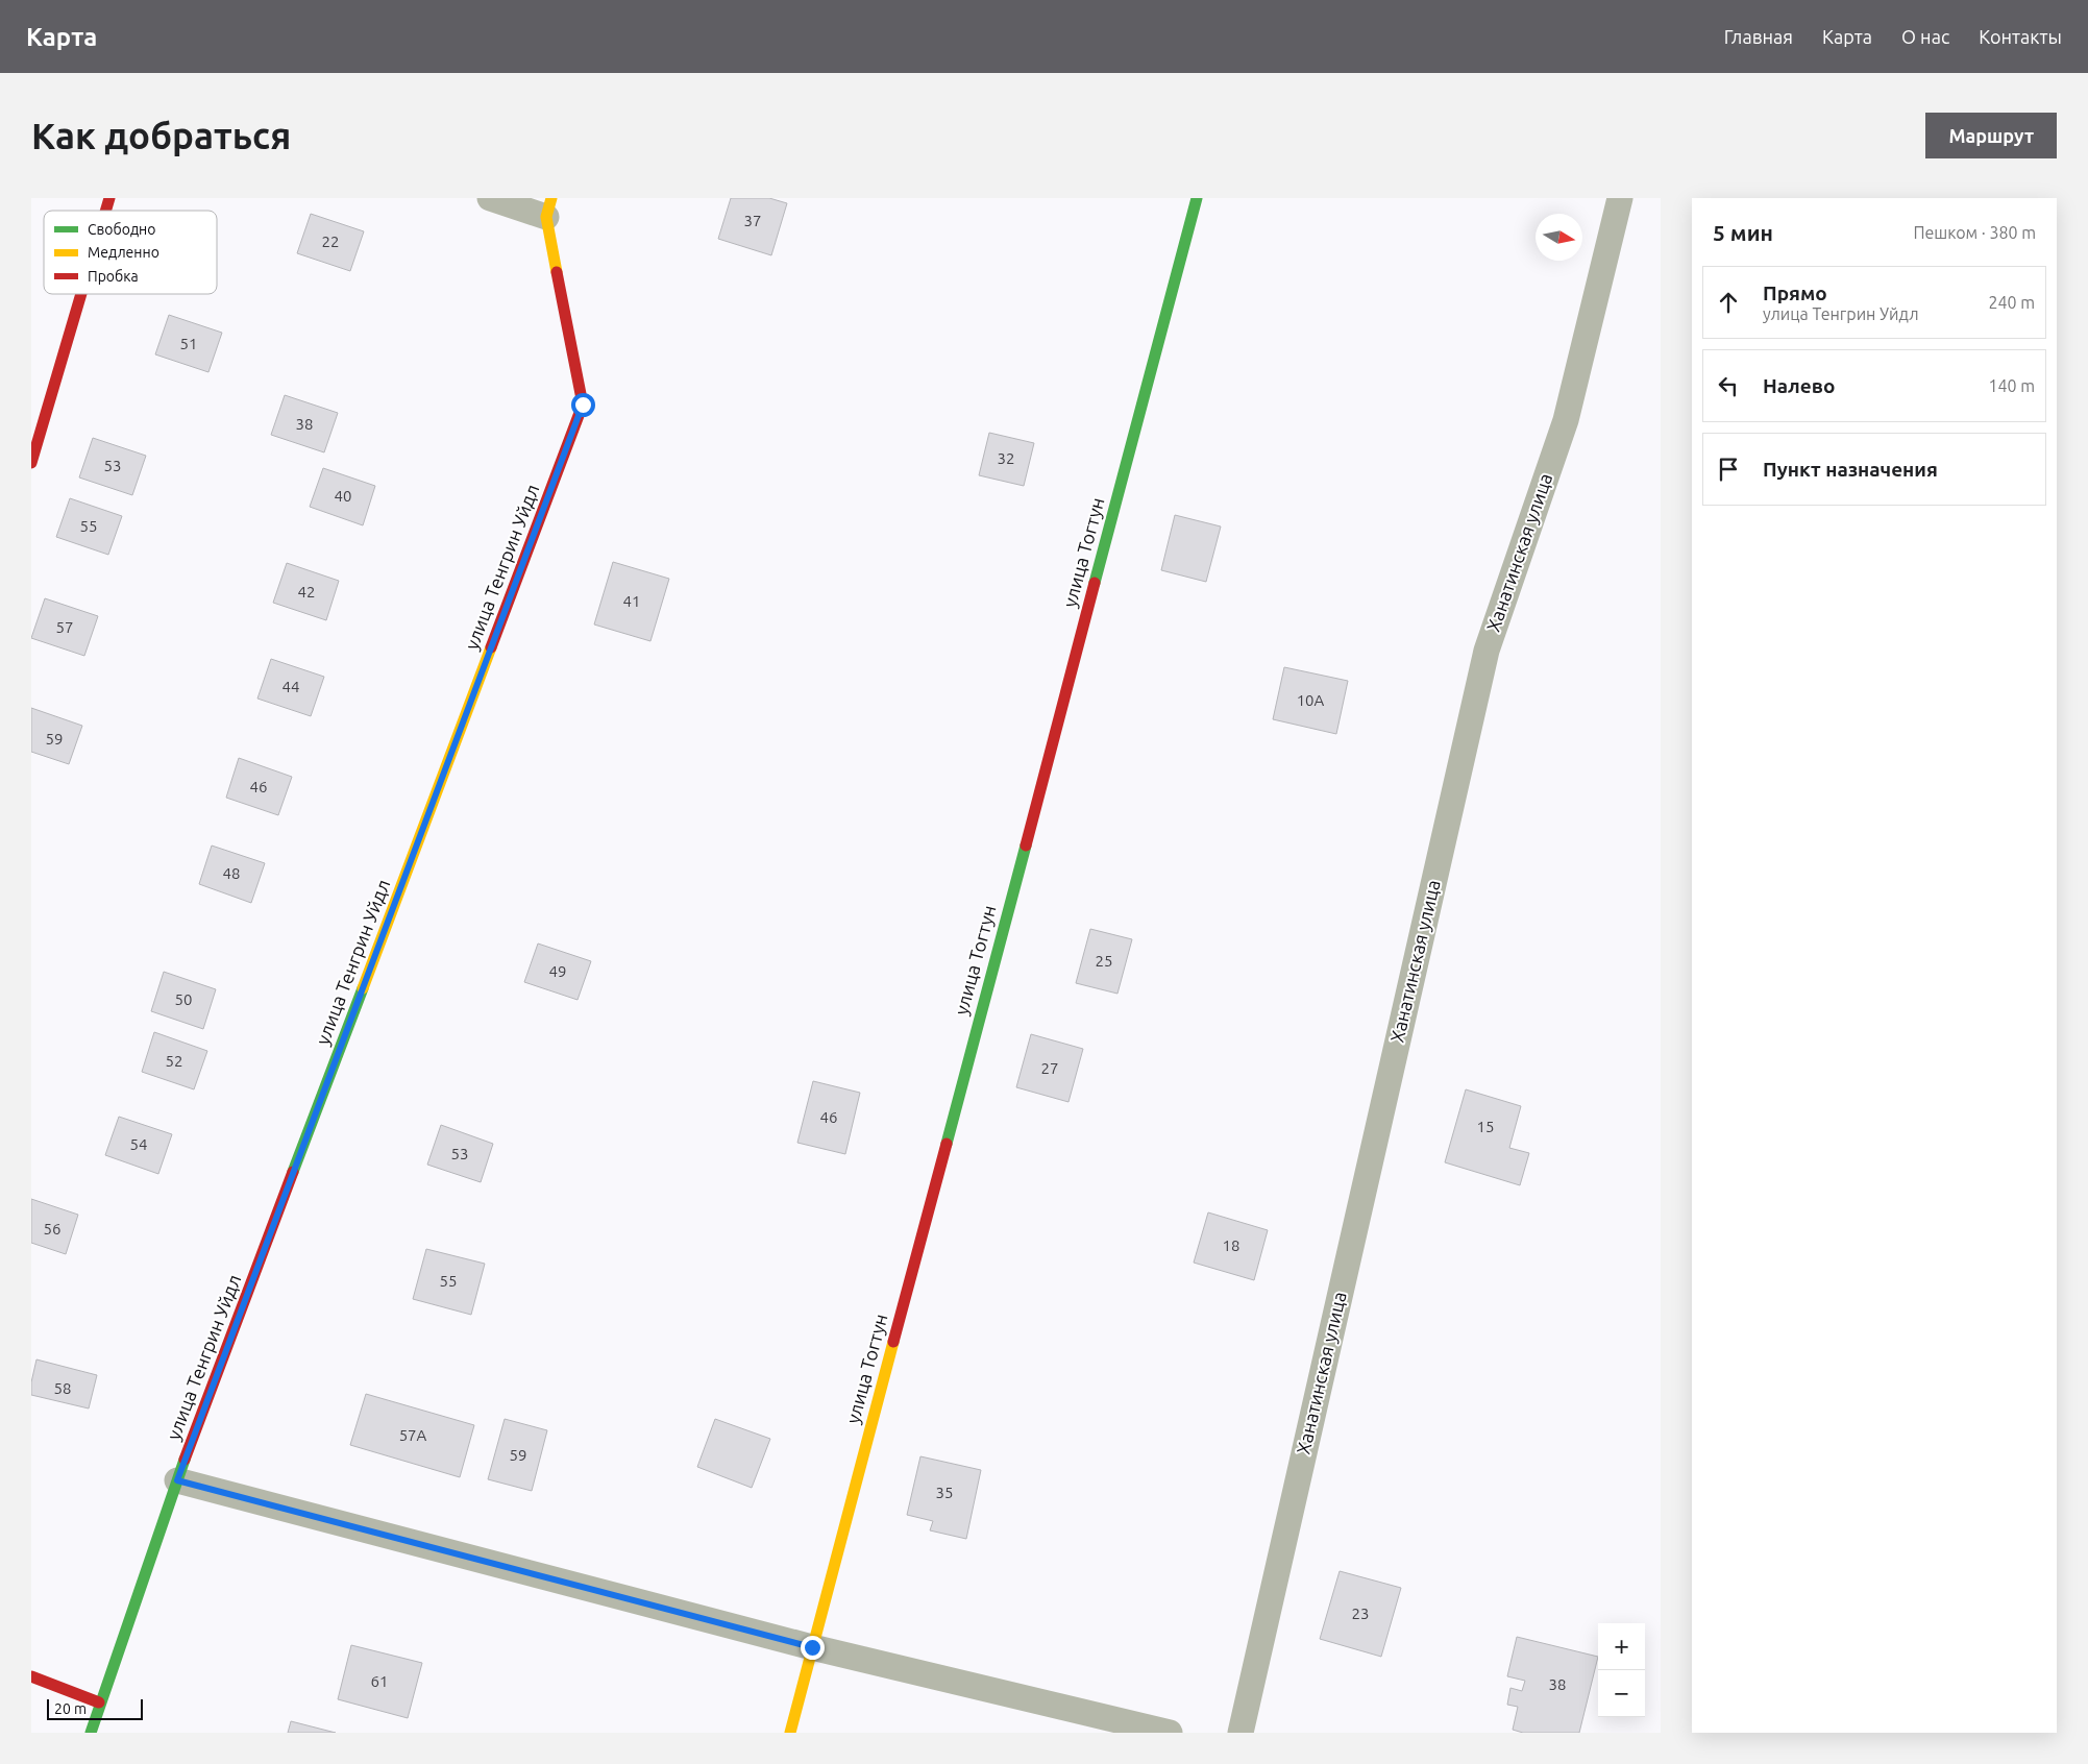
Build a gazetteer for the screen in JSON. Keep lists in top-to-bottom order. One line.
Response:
{"streets":{"street":["улица Тогтун","Ханатинская улица","улица Тенгрин Уйдл"]},"house_numbers":["37","22","51","38","32","53","40","55","42","41","57","44","10А","59","46","48","25","49","50","52","27","46","15","54","53","56","18","55","58","57А","59","35","23","61","38"],"legend":["Свободно","Медленно","Пробка"],"scale_bar":"20 m","north":"right","page":{"header":"Карта","nav":["Главная","Карта","О нас","Контакты"],"buttons":"Маршрут","title":"Как добраться","heading":["5 мин","Пешком · 380 m"],"list":[["Прямо","улица Тенгрин Уйдл","240 m"],["Налево","140 m"],"Пункт назначения"],"map_buttons":["+","−"],"scale":"20 m"}}
